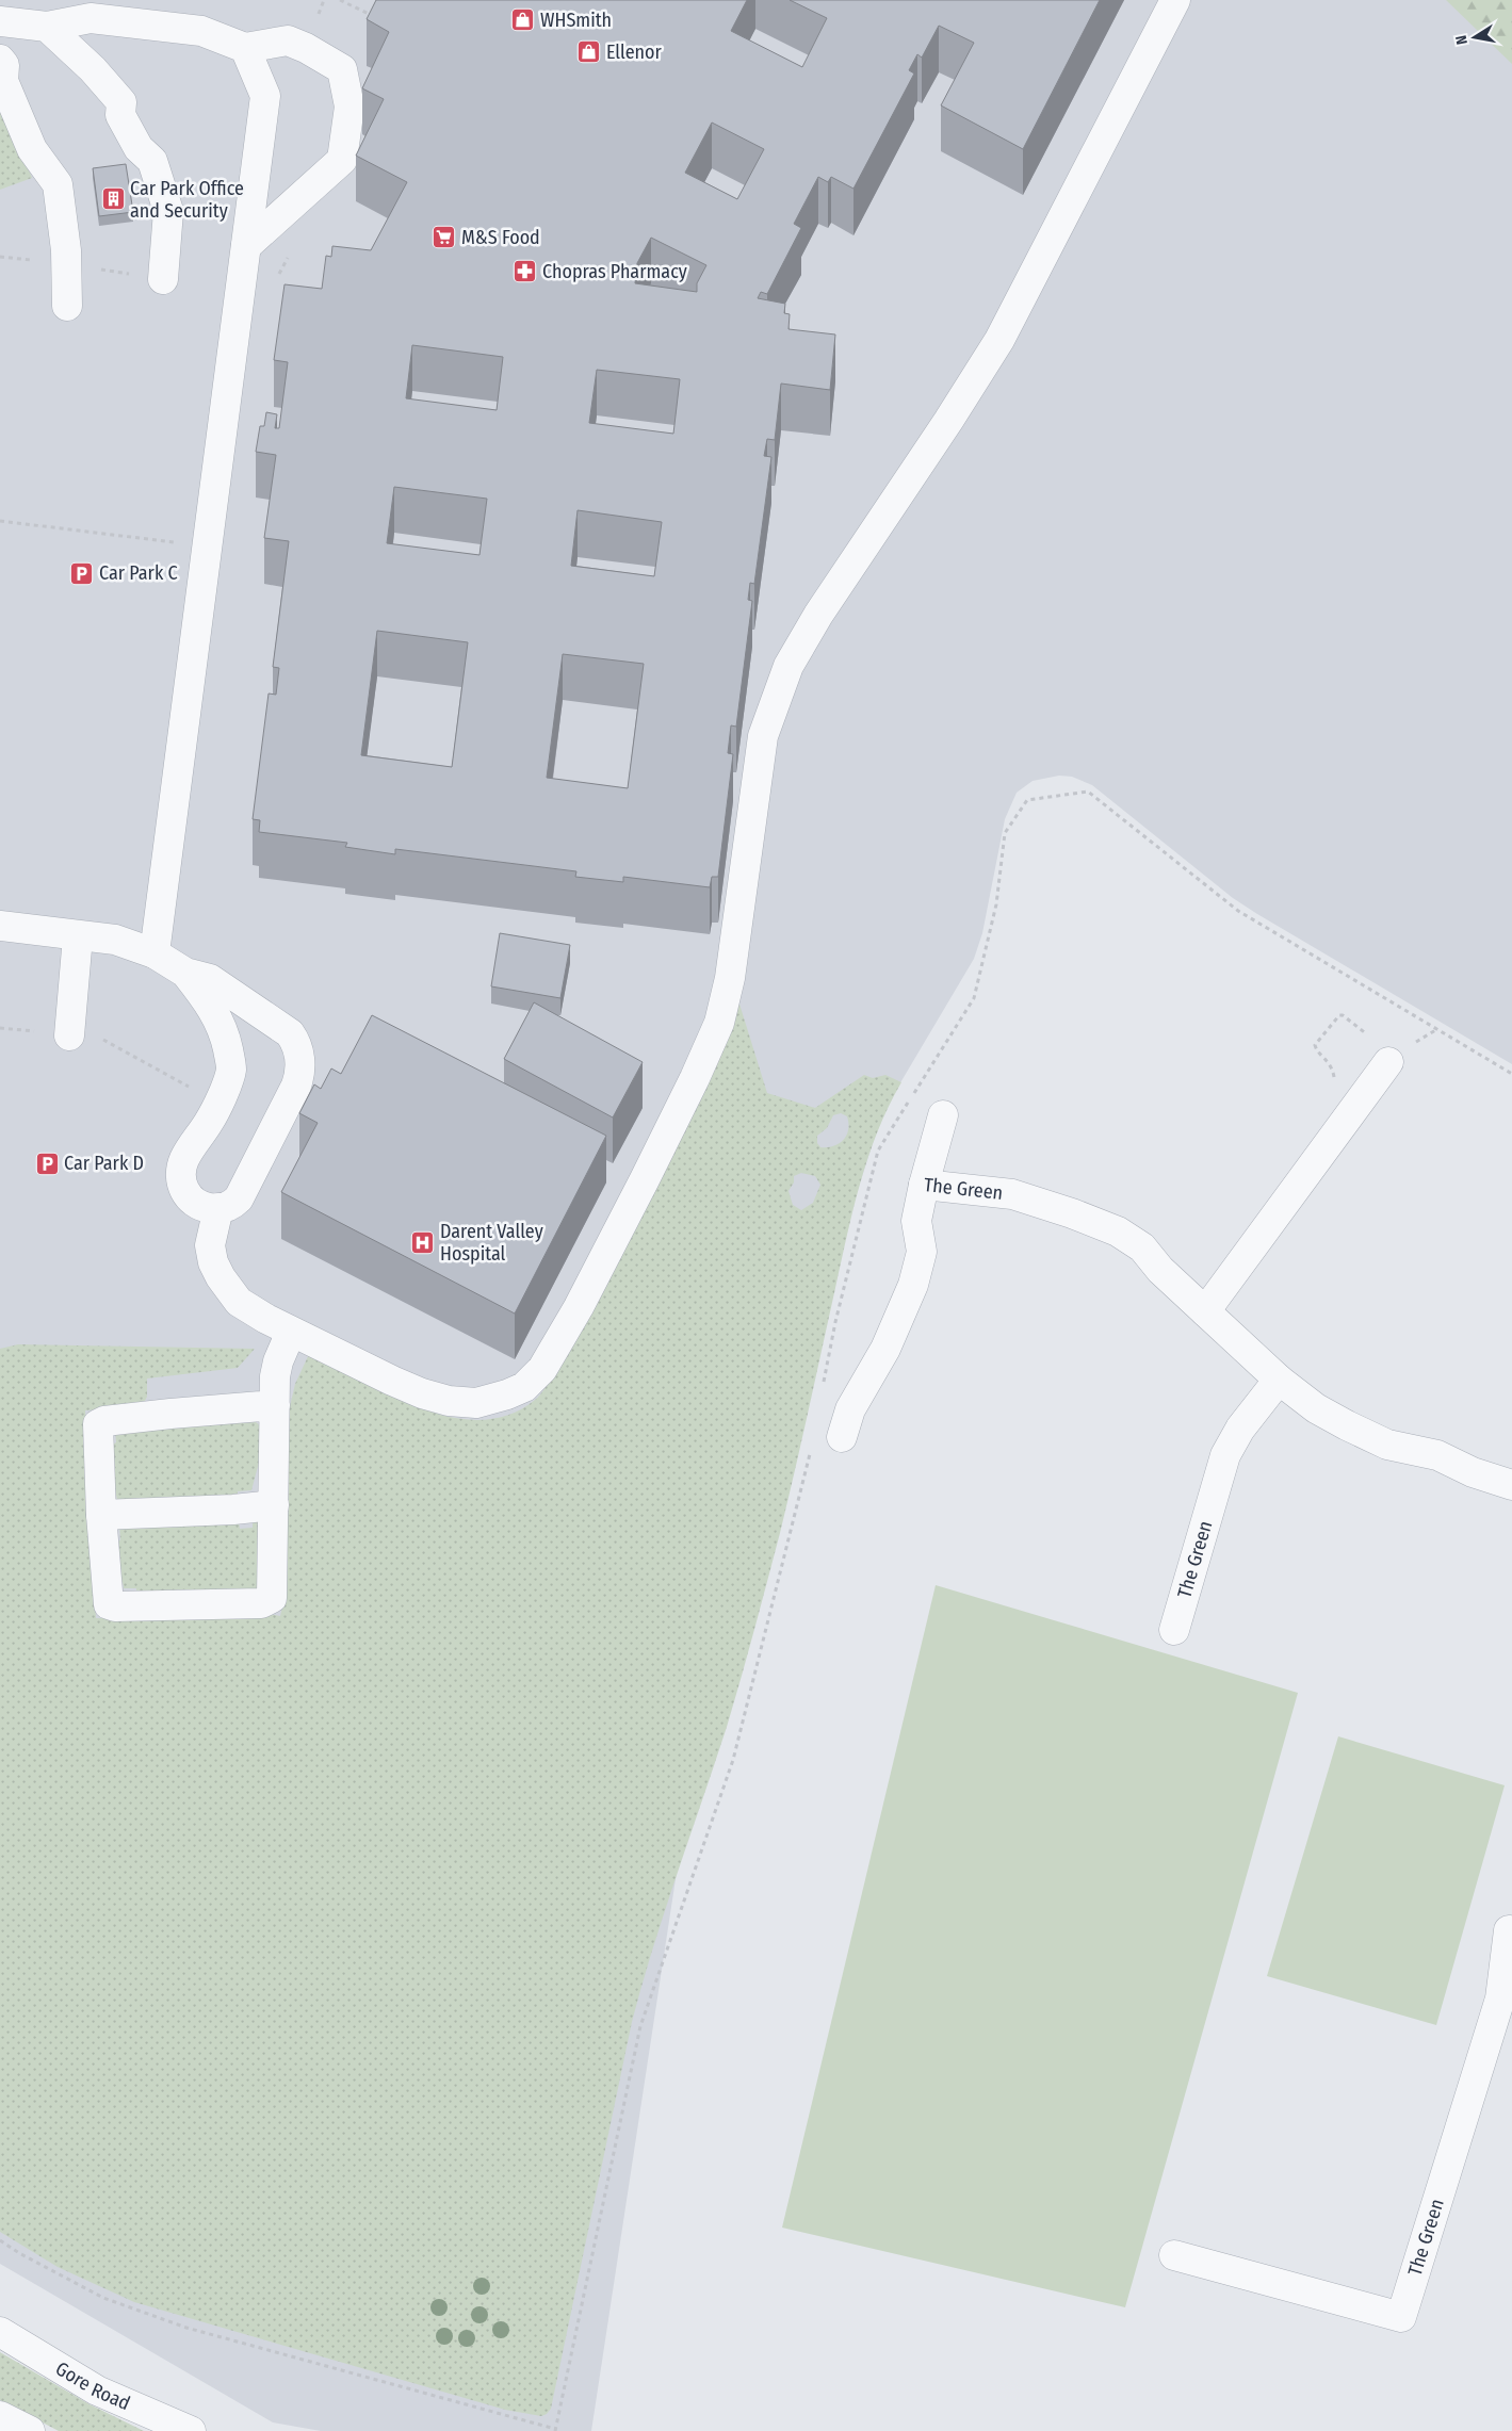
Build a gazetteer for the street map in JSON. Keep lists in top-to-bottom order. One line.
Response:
{"streets":{"street":["The Green","Gore Road"]},"places":{"shop":["WHSmith","Ellenor"],"building":["Car Park Office and Security"],"supermarket":["M&S Food"],"pharmacy":["Chopras Pharmacy"],"parking":["Car Park C","Car Park D"],"hospital":["Darent Valley Hospital"]},"north":"left"}
